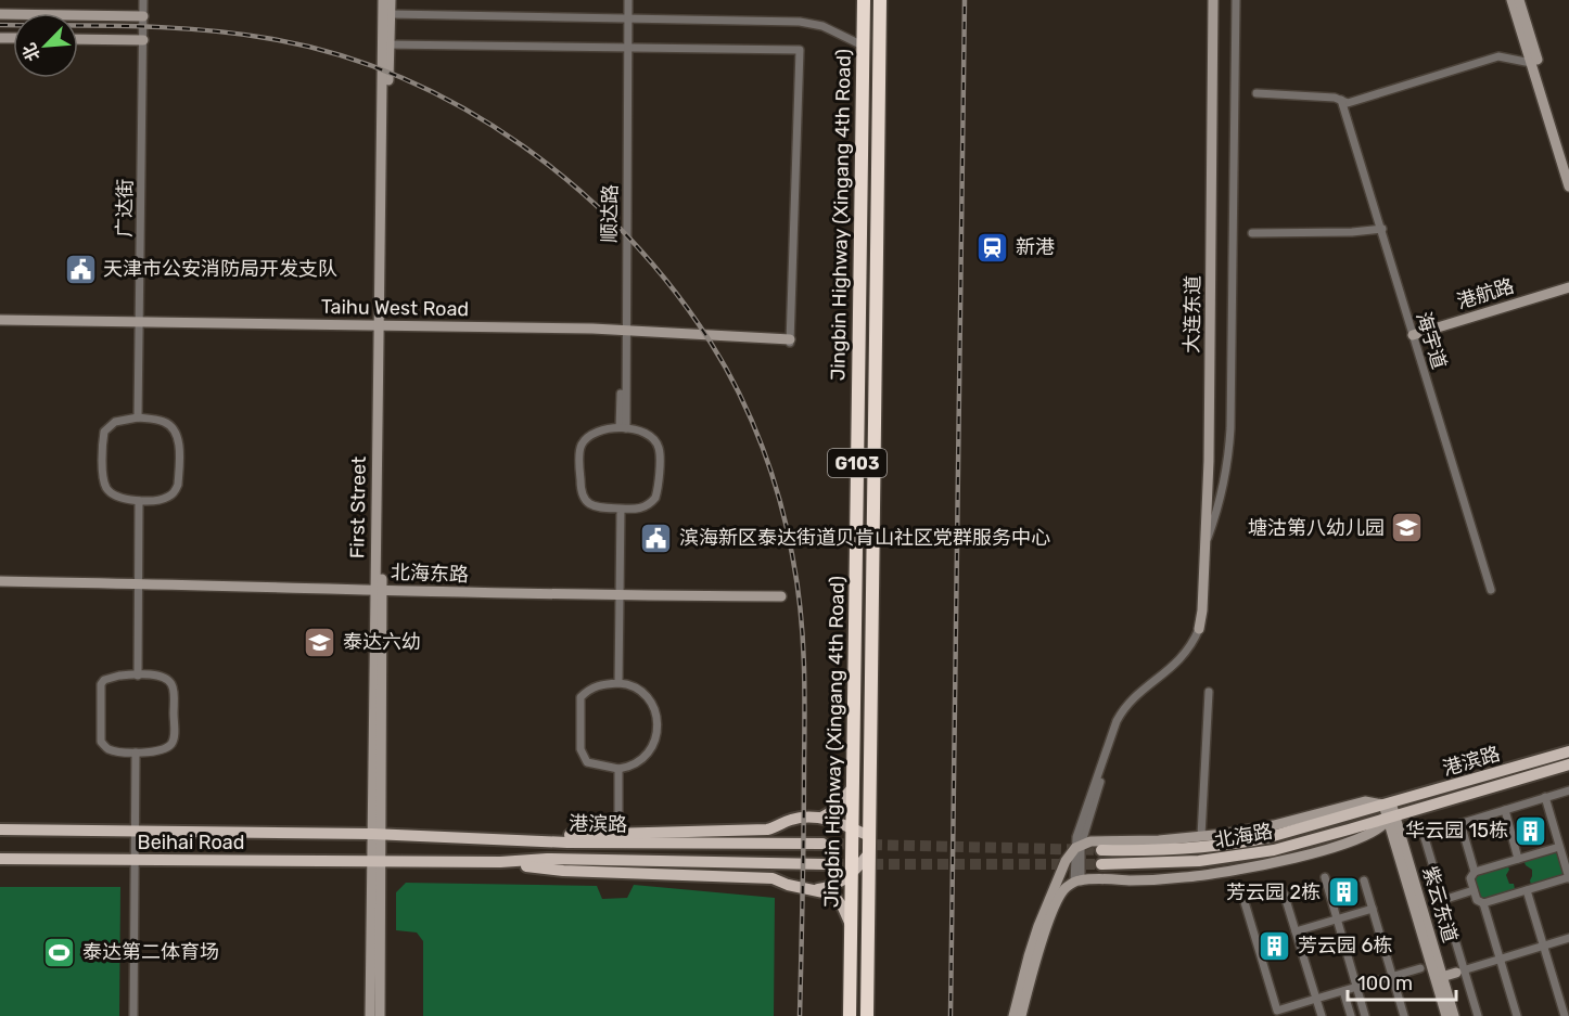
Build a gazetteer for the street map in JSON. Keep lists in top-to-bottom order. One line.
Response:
{"streets":{"highway":["Jingbin Highway (Xingang 4th Road)","G103"],"main road":["港航路","Taihu West Road","大连东道","First Street","北海东路","港滨路","北海路","Beihai Road","紫云东道"],"street":["广达街","顺达路","海宇道"]},"crossings":[["广达街","Taihu West Road"],["顺达路","Taihu West Road"],["港航路","海宇道"],["Taihu West Road","First Street"],["First Street","北海东路"],["First Street","港滨路"],["First Street","Beihai Road"],["港滨路","北海路"],["港滨路","Beihai Road"],["港滨路","紫云东道"],["北海路","紫云东道"]],"places":{"station":["新港"],"public building":["天津市公安消防局开发支队","滨海新区泰达街道贝肯山社区党群服务中心"],"school or university":["塘沽第八幼儿园","泰达六幼"],"building":["华云园 15栋","芳云园 2栋","芳云园 6栋"],"sports":["泰达第二体育场"]},"scale_bar":"100 m","north":"bottom left"}
